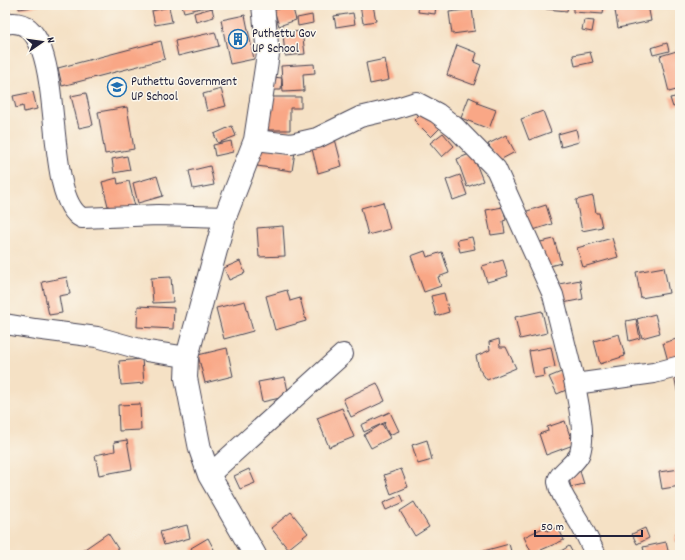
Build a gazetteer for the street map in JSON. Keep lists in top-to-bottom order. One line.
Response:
{"places":{"building":["Puthettu Gov UP School"],"school or university":["Puthettu Government UP School"]},"scale_bar":"50 m","north":"right"}
